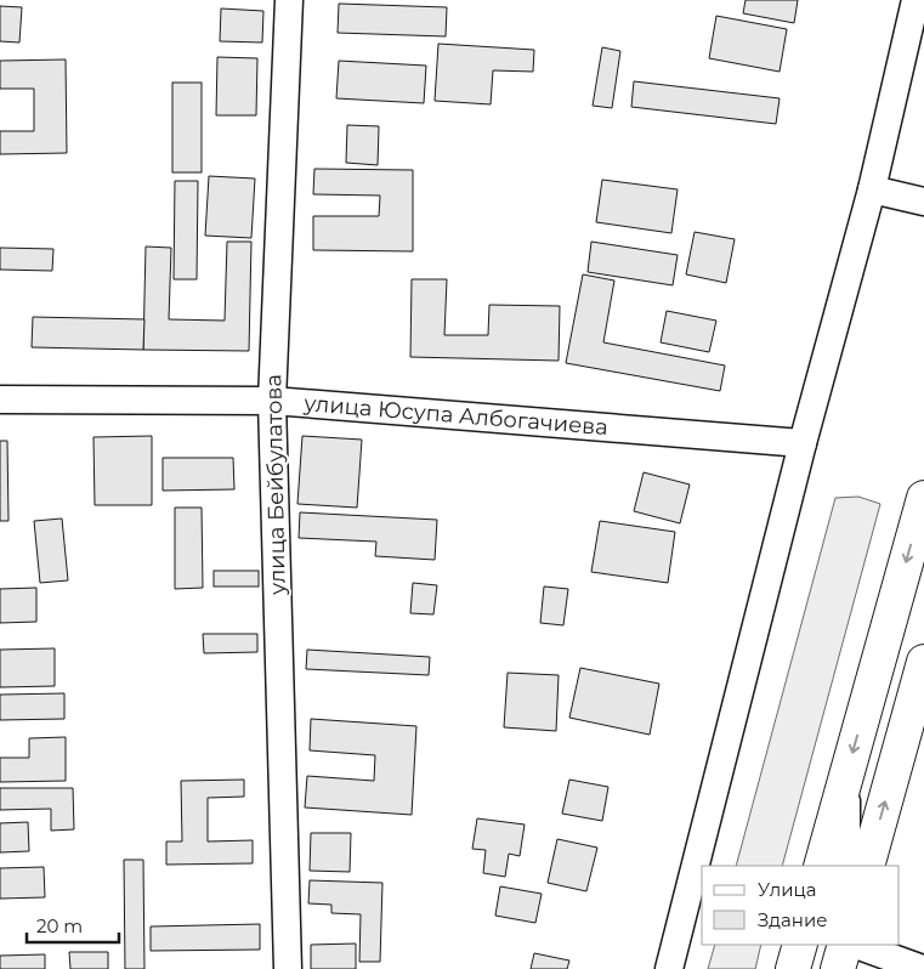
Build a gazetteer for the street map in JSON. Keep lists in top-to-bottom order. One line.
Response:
{"streets":{"street":["улица Юсупа Албогачиева","улица Бейбулатова"]},"crossings":[["улица Юсупа Албогачиева","улица Бейбулатова"]],"legend":["Улица","Здание"],"scale_bar":"20 m"}
